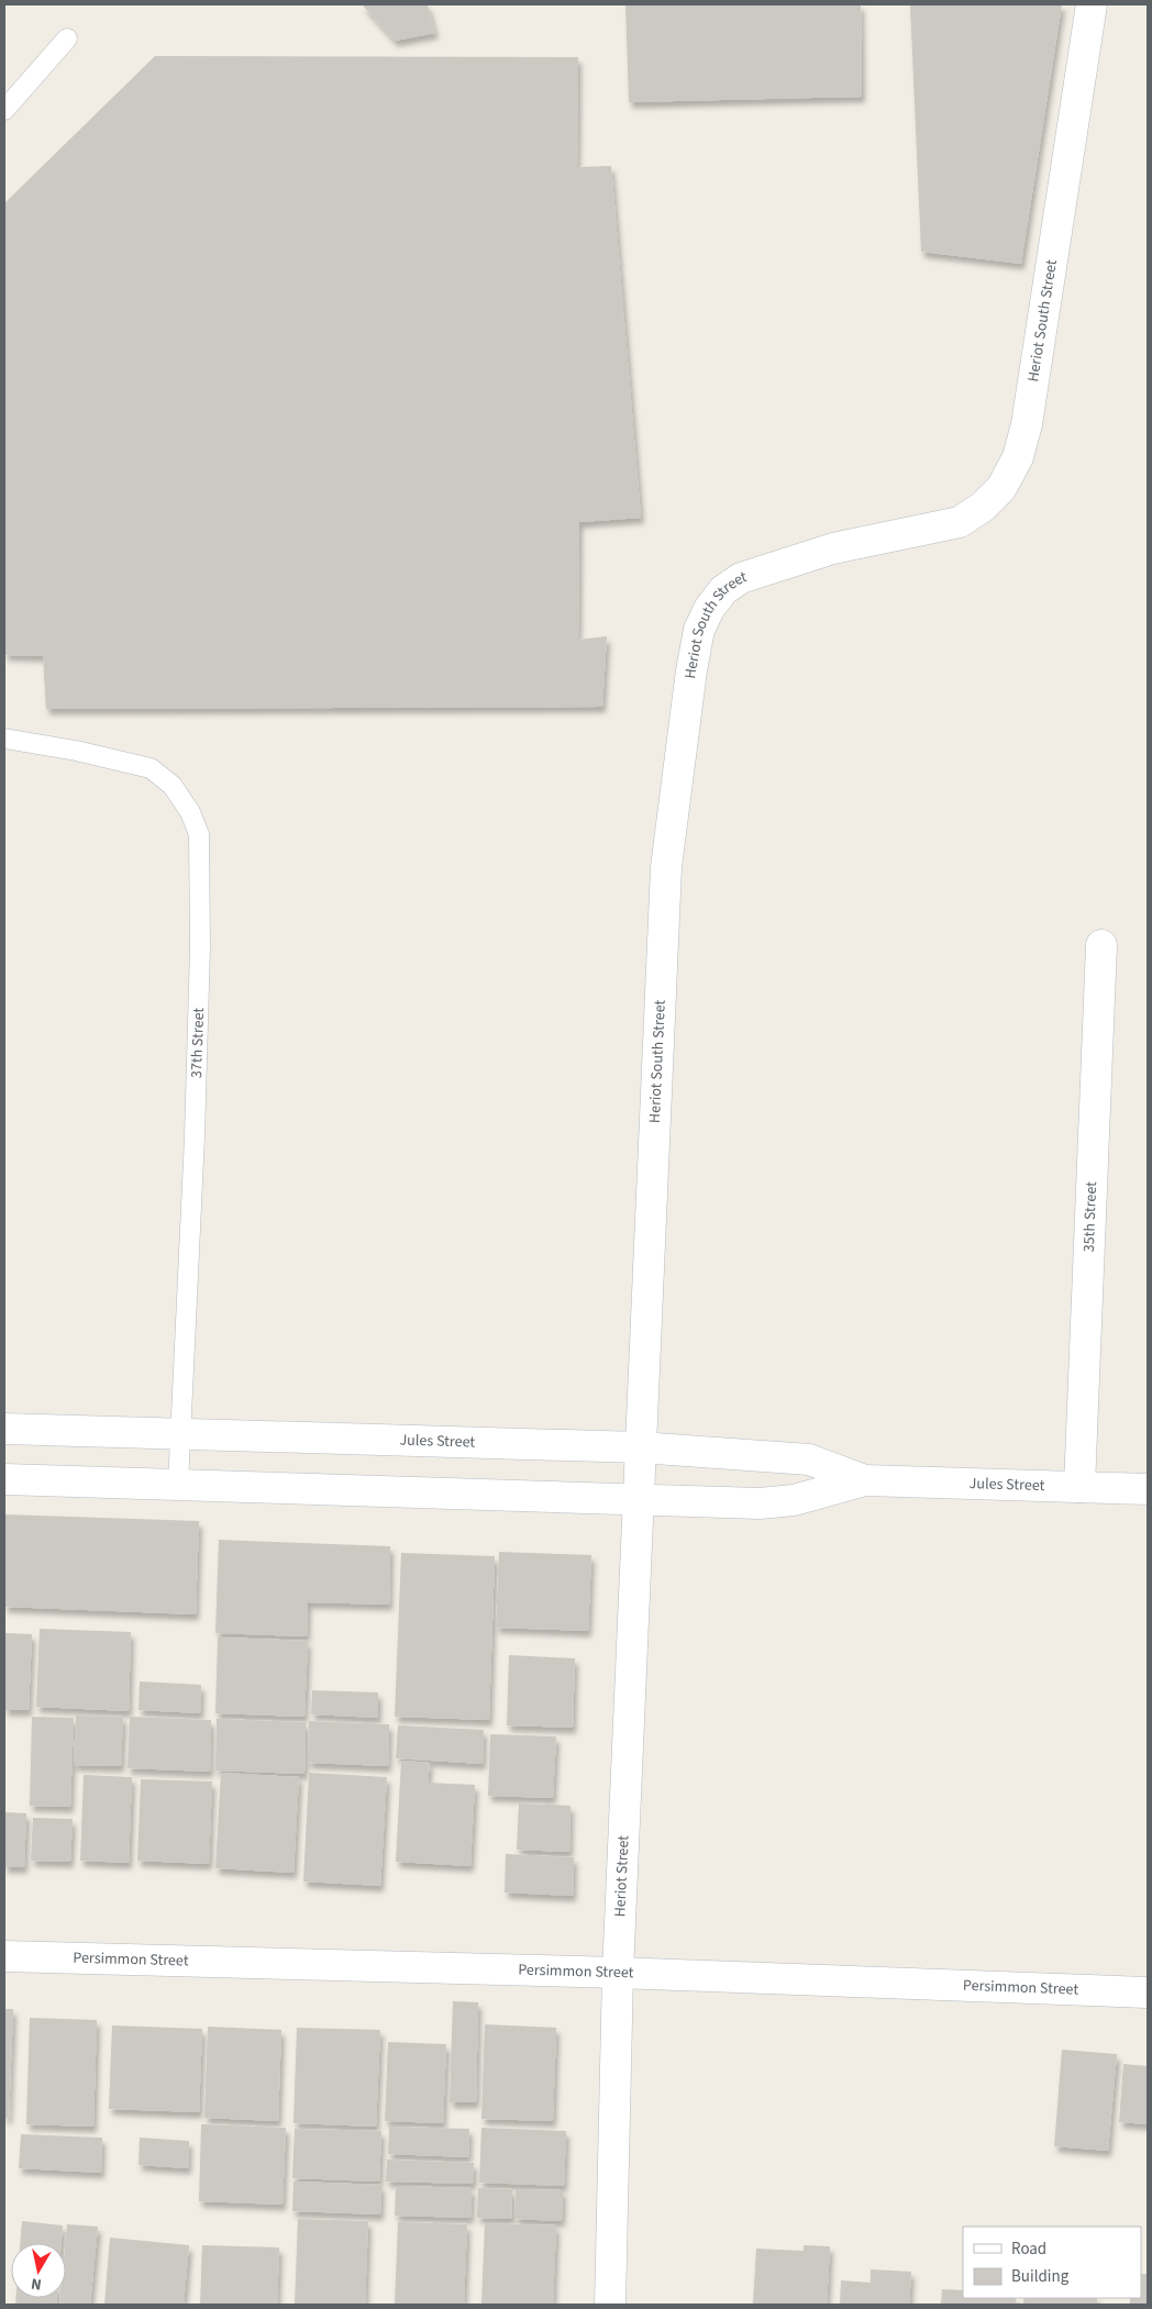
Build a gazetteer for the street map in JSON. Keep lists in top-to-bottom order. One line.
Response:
{"streets":{"street":["Heriot South Street","35th Street","Jules Street","Heriot Street","Persimmon Street"],"lane":["37th Street"]},"crossings":[["Heriot South Street","Jules Street"],["Heriot South Street","Heriot Street"],["37th Street","Jules Street"],["35th Street","Jules Street"],["Jules Street","Heriot Street"],["Heriot Street","Persimmon Street"]],"legend":["Road","Building"],"north":"bottom"}
